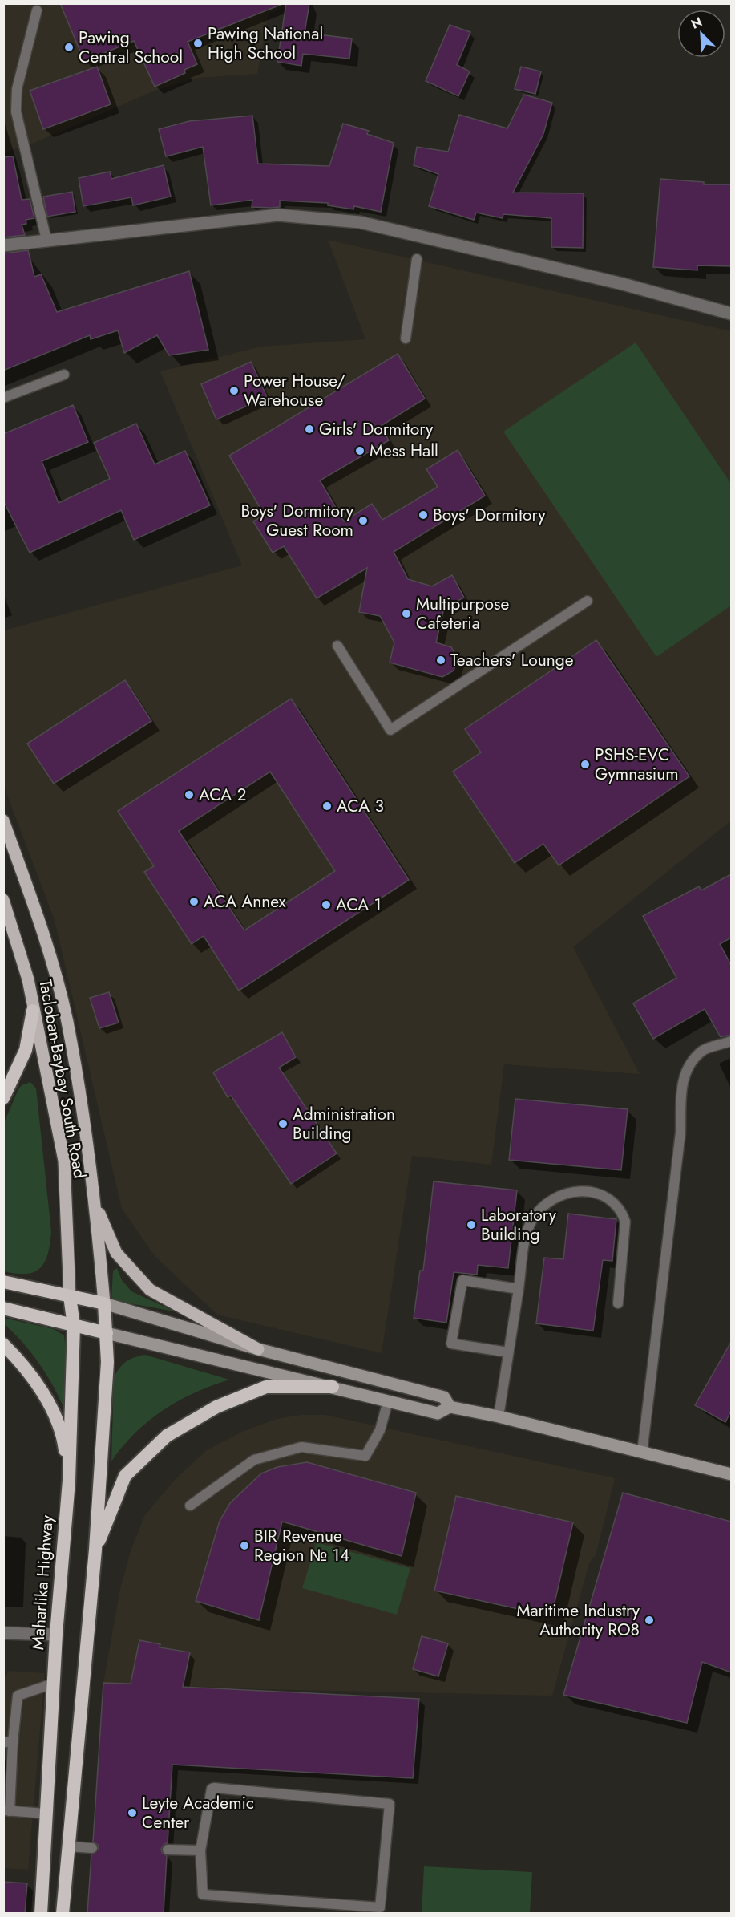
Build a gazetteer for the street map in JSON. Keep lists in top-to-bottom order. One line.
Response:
{"streets":{"highway":["Maharlika Highway"],"main road":["Tacloban-Baybay South Road"]},"crossings":[["Tacloban-Baybay South Road","Maharlika Highway"]],"places":["Pawing National High School","Pawing Central School","Power House/ Warehouse","Girls' Dormitory","Mess Hall","Boys' Dormitory","Boys' Dormitory Guest Room","Multipurpose Cafeteria","Teachers' Lounge","PSHS-EVC Gymnasium","ACA 2","ACA 3","ACA Annex","ACA 1","Administration Building","Laboratory Building","BIR Revenue Region № 14","Maritime Industry Authority RO8","Leyte Academic Center"],"north":"top left"}
